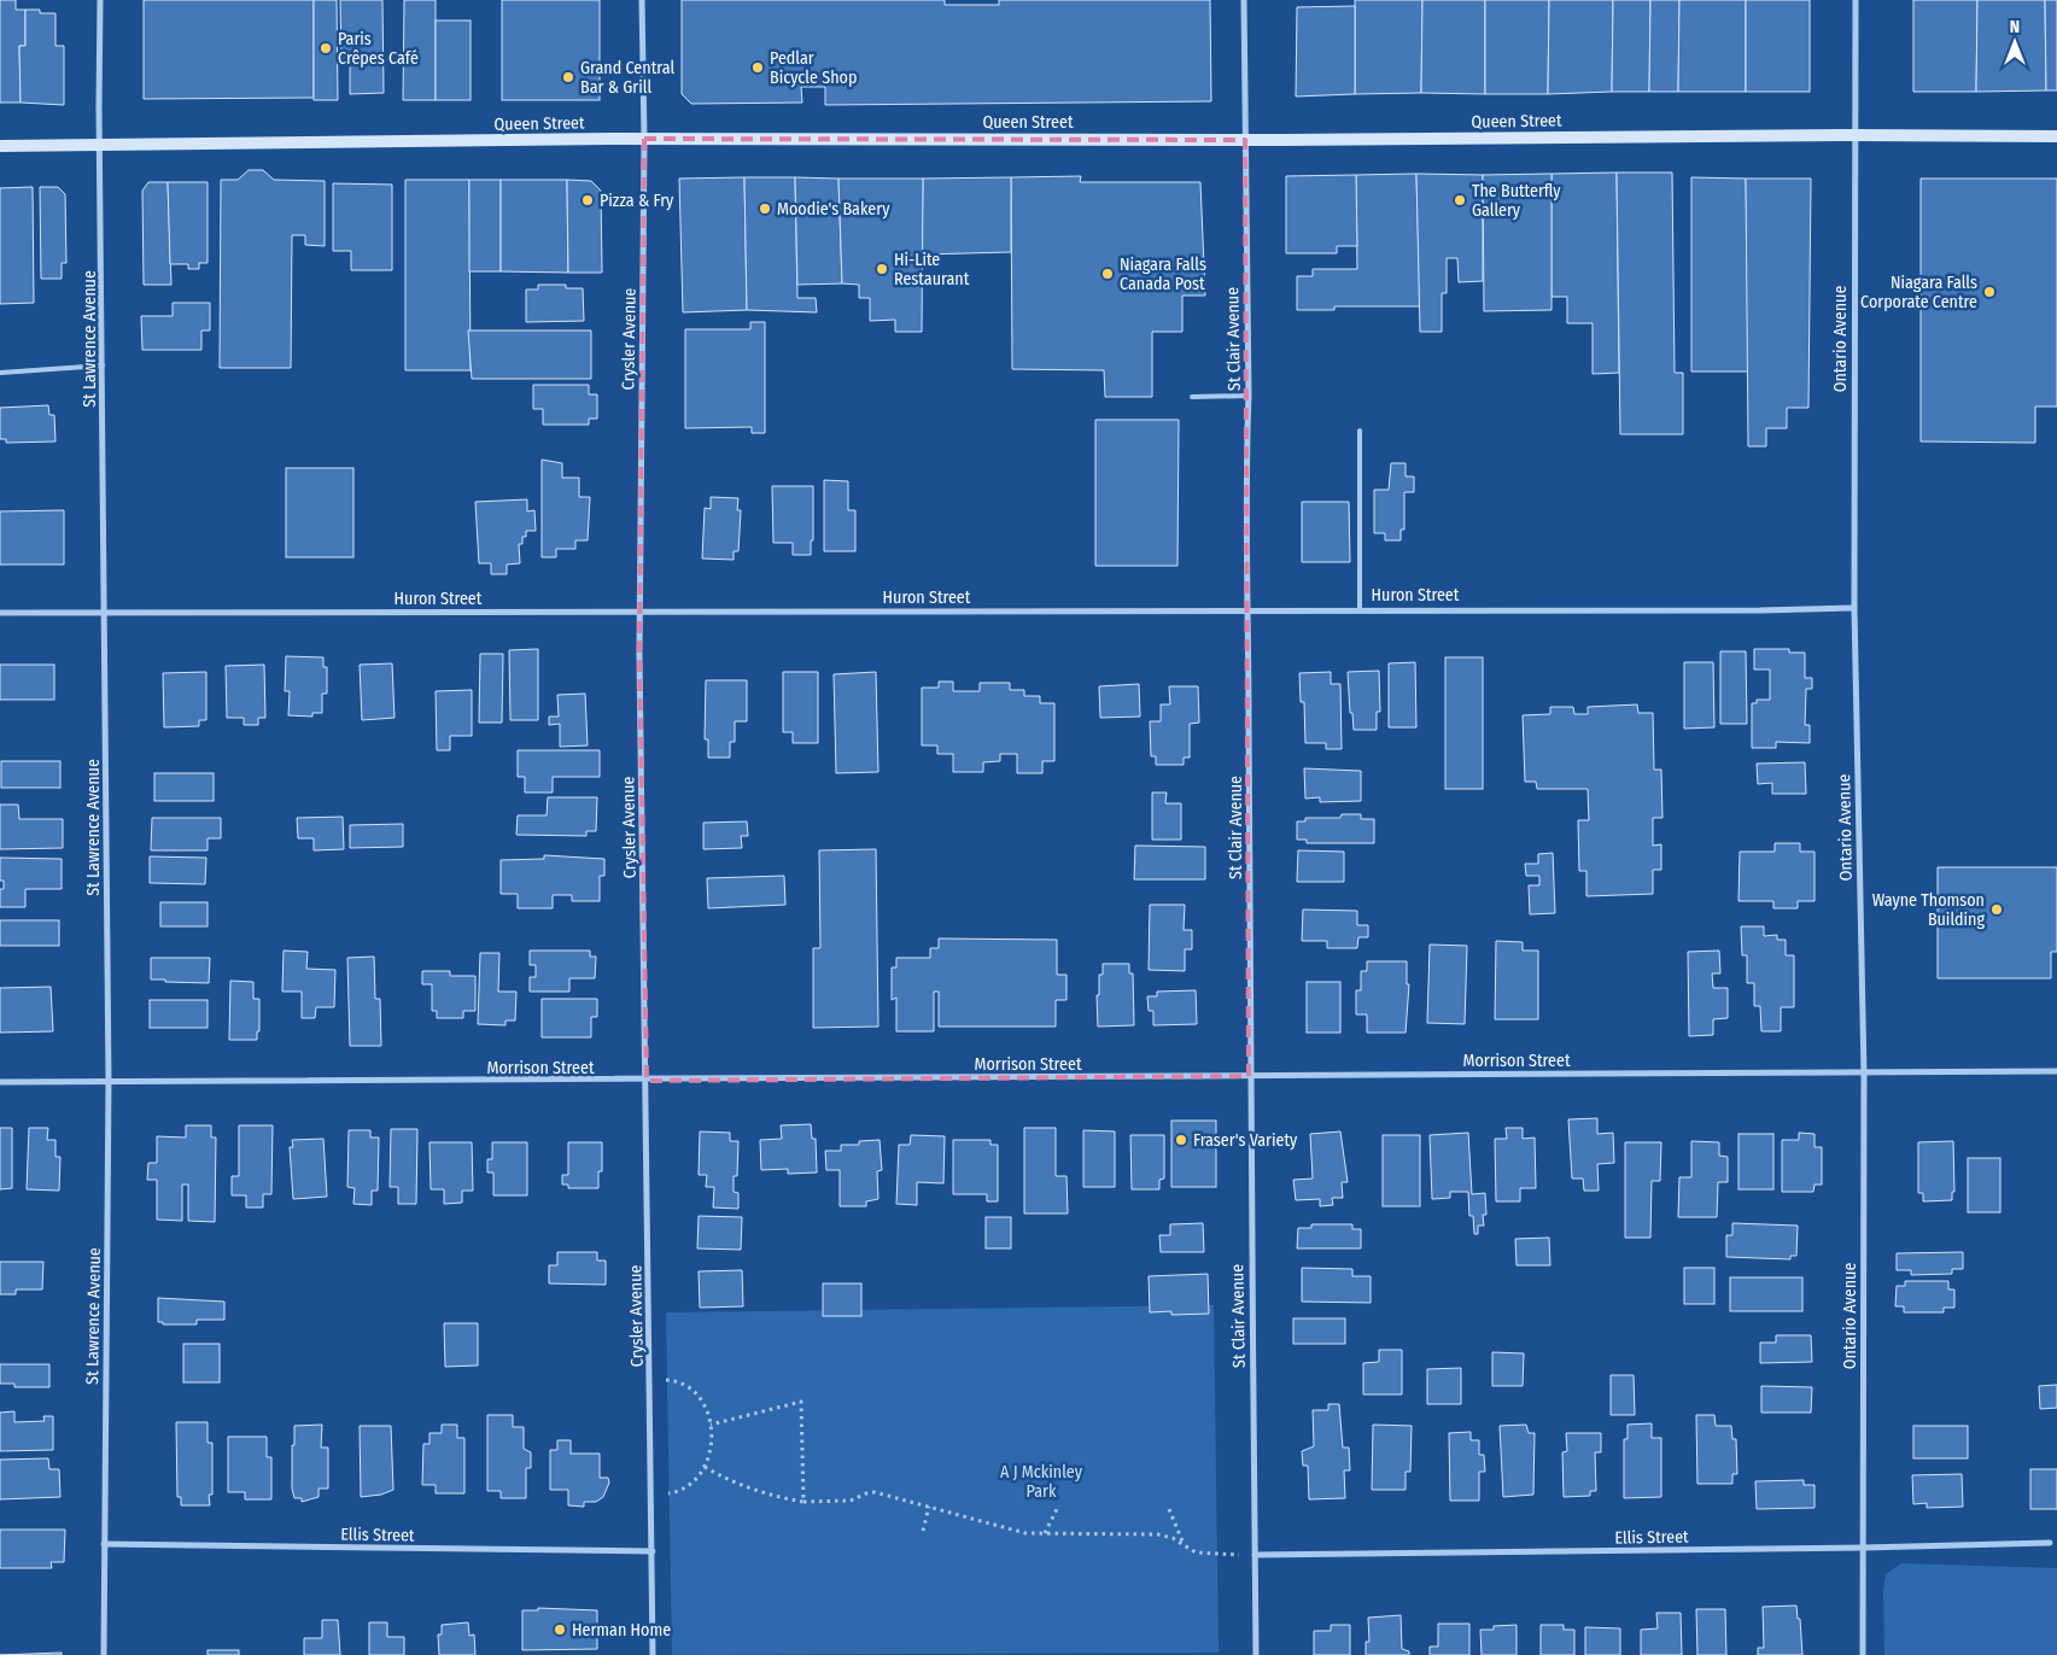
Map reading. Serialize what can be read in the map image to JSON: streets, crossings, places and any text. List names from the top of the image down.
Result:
{
  "streets": {
    "street": [
      "Queen Street",
      "St Lawrence Avenue",
      "Crysler Avenue",
      "St Clair Avenue",
      "Ontario Avenue",
      "Huron Street",
      "Morrison Street",
      "Ellis Street"
    ]
  },
  "crossings": [
    ["Queen Street", "St Lawrence Avenue"],
    ["Queen Street", "Crysler Avenue"],
    ["Queen Street", "St Clair Avenue"],
    ["Queen Street", "Ontario Avenue"],
    ["St Lawrence Avenue", "Huron Street"],
    ["St Lawrence Avenue", "Morrison Street"],
    ["St Lawrence Avenue", "Ellis Street"],
    ["Crysler Avenue", "Huron Street"],
    ["Crysler Avenue", "Morrison Street"],
    ["Crysler Avenue", "Ellis Street"],
    ["St Clair Avenue", "Huron Street"],
    ["St Clair Avenue", "Morrison Street"],
    ["St Clair Avenue", "Ellis Street"],
    ["Ontario Avenue", "Huron Street"],
    ["Ontario Avenue", "Morrison Street"],
    ["Ontario Avenue", "Ellis Street"]
  ],
  "parks": ["A J Mckinley Park"],
  "places": [
    "Paris Crêpes Café",
    "Pedlar Bicycle Shop",
    "Grand Central Bar & Grill",
    "Pizza & Fry",
    "The Butterfly Gallery",
    "Moodie's Bakery",
    "Hi-Lite Restaurant",
    "Niagara Falls Canada Post",
    "Niagara Falls Corporate Centre",
    "Wayne Thomson Building",
    "Fraser's Variety",
    "Herman Home"
  ],
  "north": "top"
}
